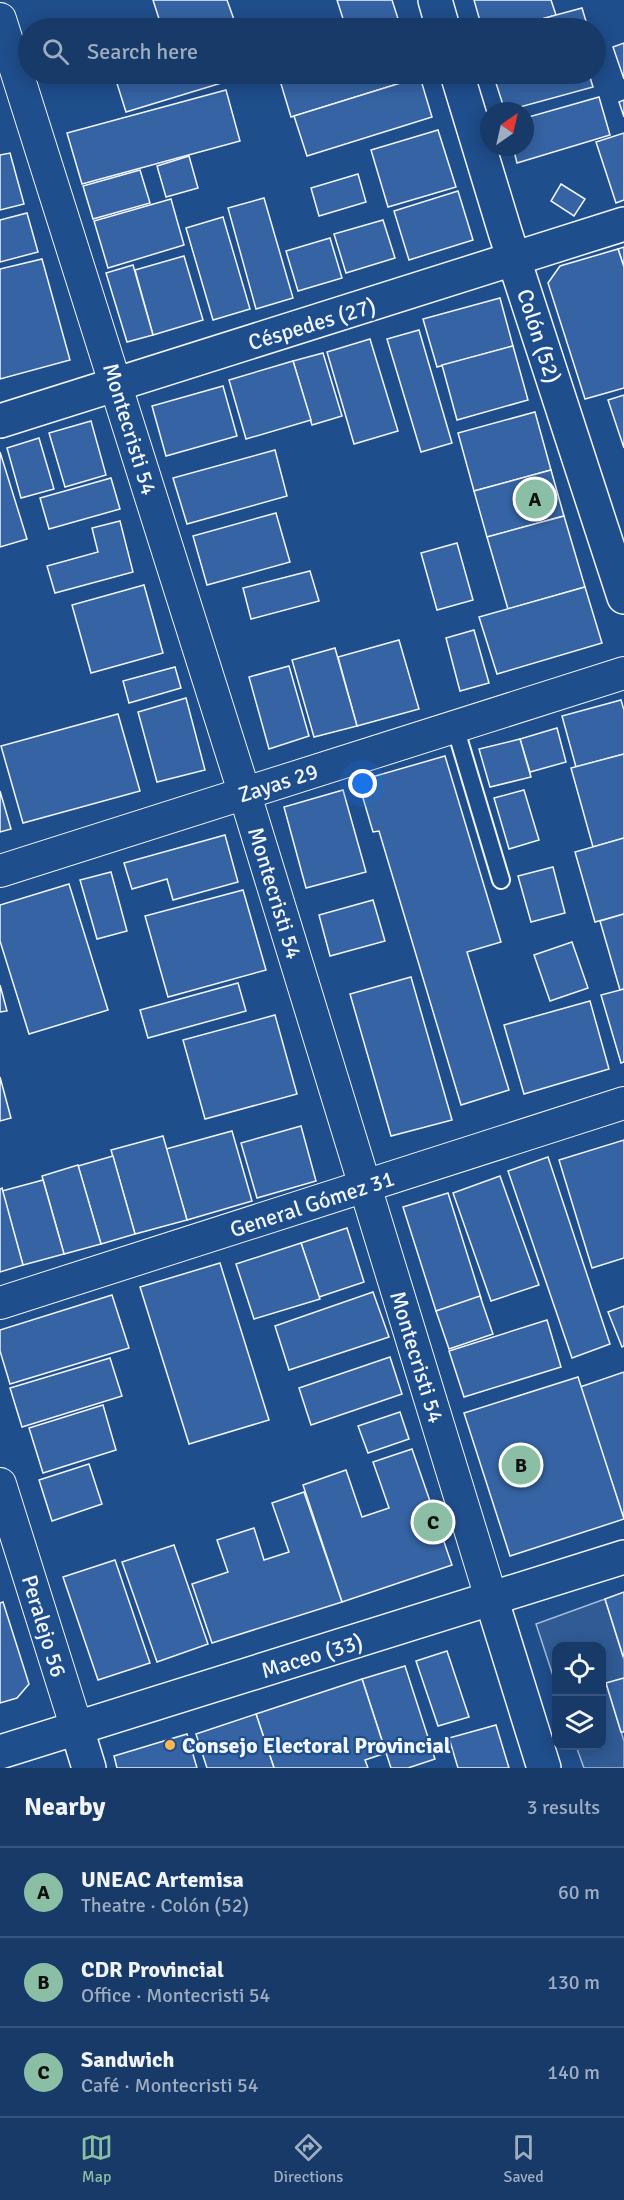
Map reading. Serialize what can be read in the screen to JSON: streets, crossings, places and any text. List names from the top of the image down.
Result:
{
  "streets": {
    "main road": [
      "Céspedes (27)",
      "Colón (52)",
      "Montecristi 54",
      "Peralejo 56",
      "Maceo (33)"
    ],
    "street": ["Zayas 29", "General Gómez 31"]
  },
  "crossings": [
    ["Céspedes (27)", "Colón (52)"],
    ["Céspedes (27)", "Montecristi 54"],
    ["Montecristi 54", "Zayas 29"],
    ["Montecristi 54", "General Gómez 31"],
    ["Montecristi 54", "Maceo (33)"],
    ["Peralejo 56", "Maceo (33)"]
  ],
  "places": ["Consejo Electoral Provincial"],
  "north": "top right",
  "page": {
    "search": "Search here",
    "pins": ["A", "B", "C"],
    "heading": ["Nearby", "3 results"],
    "list": [
      {
        "mark": "A",
        "name": "UNEAC Artemisa",
        "note": "Theatre · Colón (52)",
        "value": "60 m"
      },
      {
        "mark": "B",
        "name": "CDR Provincial",
        "note": "Office · Montecristi 54",
        "value": "130 m"
      },
      {
        "mark": "C",
        "name": "Sandwich",
        "note": "Café · Montecristi 54",
        "value": "140 m"
      }
    ],
    "nav": ["Map", "Directions", "Saved"]
  }
}
